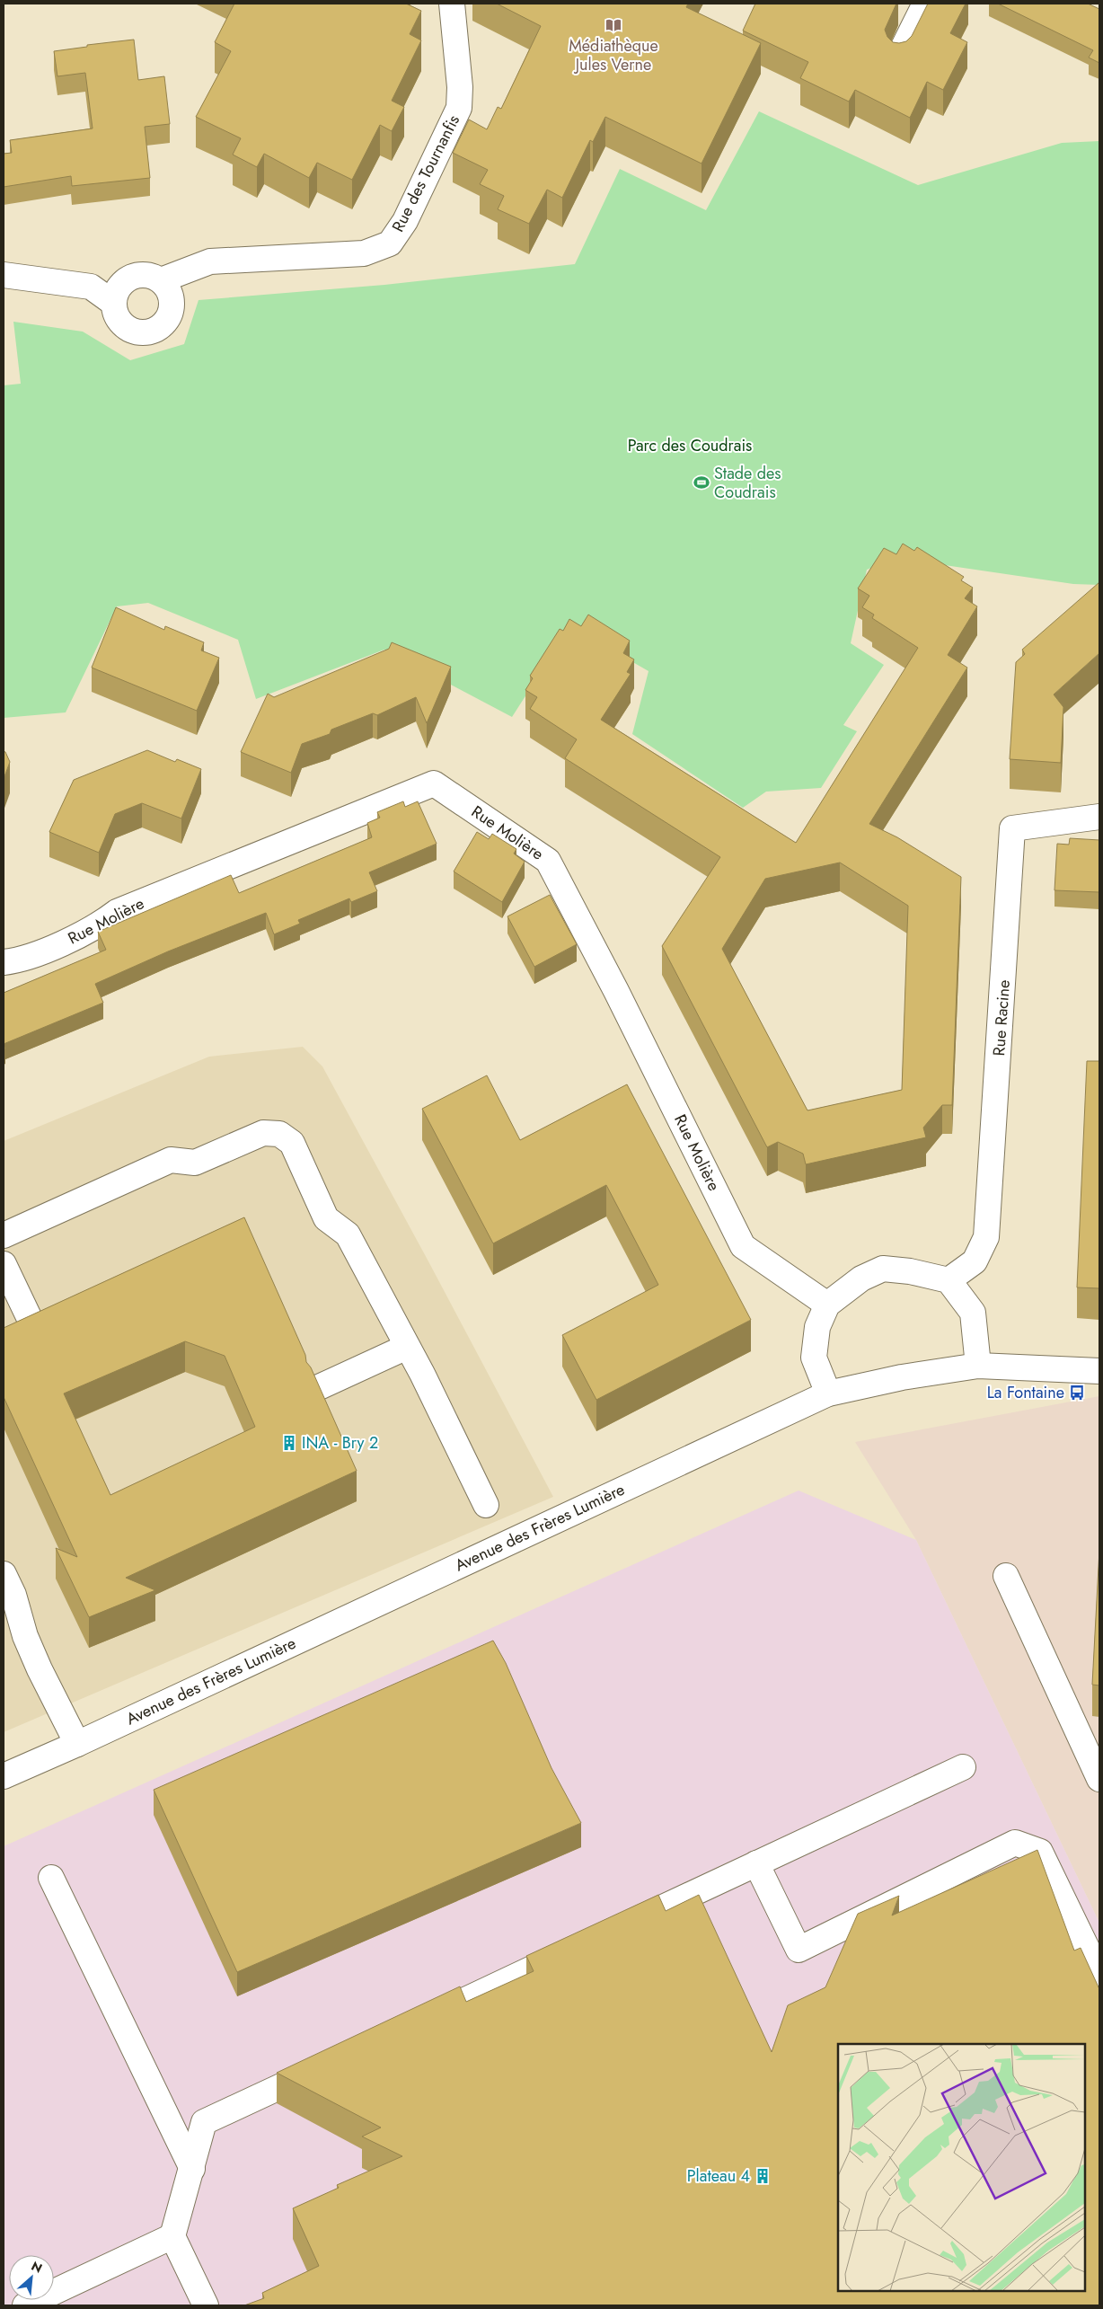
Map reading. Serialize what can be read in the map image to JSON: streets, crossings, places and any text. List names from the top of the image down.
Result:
{
  "streets": {
    "street": [
      "Rue des Tournanfis",
      "Rue Molière",
      "Rue Racine",
      "Avenue des Frères Lumière"
    ]
  },
  "parks": ["Parc des Coudrais"],
  "places": {
    "library": ["Médiathèque Jules Verne"],
    "sports": ["Stade des Coudrais"],
    "bus stop": ["La Fontaine"],
    "building": ["INA - Bry 2", "Plateau 4"]
  },
  "north": "top right"
}
